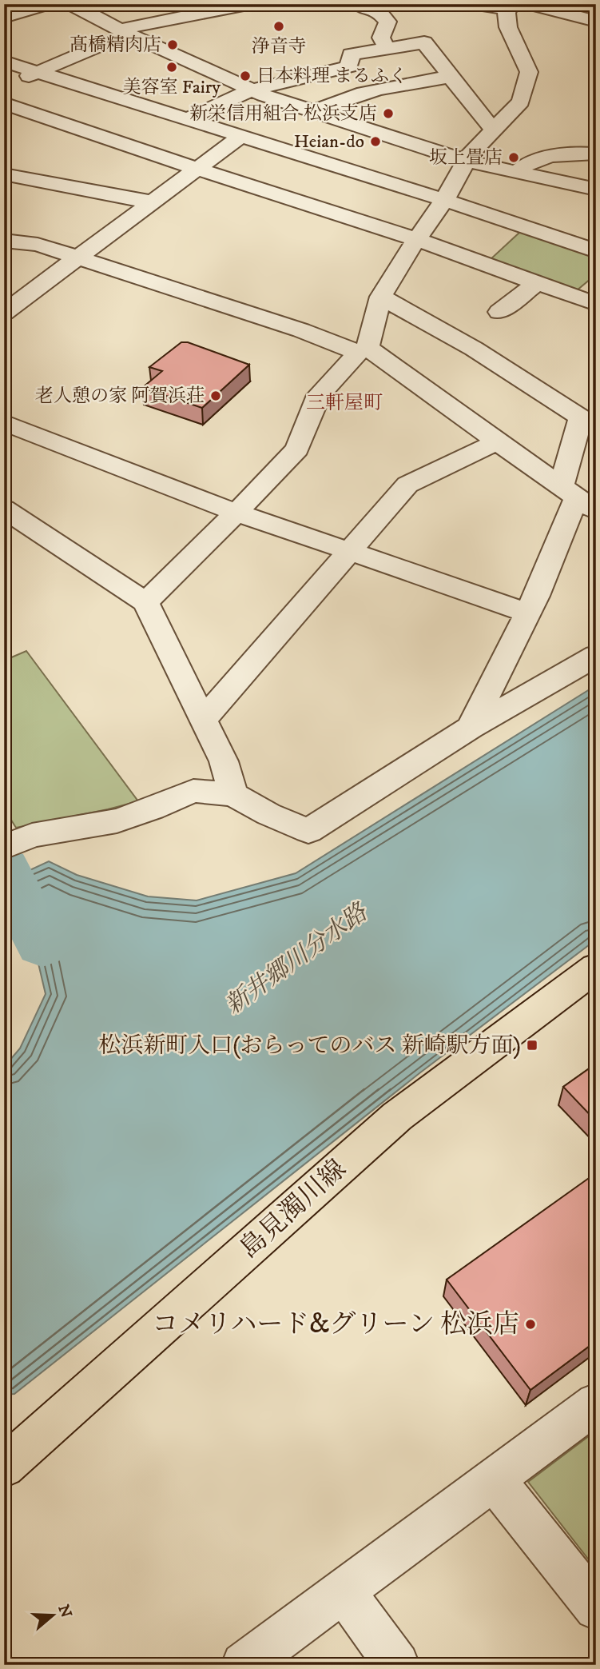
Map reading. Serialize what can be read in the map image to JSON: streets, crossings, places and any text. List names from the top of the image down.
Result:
{
  "streets": {
    "main road": ["島見濁川線"]
  },
  "districts": ["三軒屋町"],
  "water": ["新井郷川分水路"],
  "places": {
    "other": [
      "浄音寺",
      "髙橋精肉店",
      "美容室 Fairy",
      "日本料理 まるふく",
      "新栄信用組合 松浜支店",
      "Heian-do",
      "坂上畳店",
      "老人憩の家 阿賀浜荘",
      "コメリハード&グリーン 松浜店"
    ],
    "transit": ["松浜新町入口(おらってのバス 新崎駅方面)"]
  },
  "north": "right"
}
